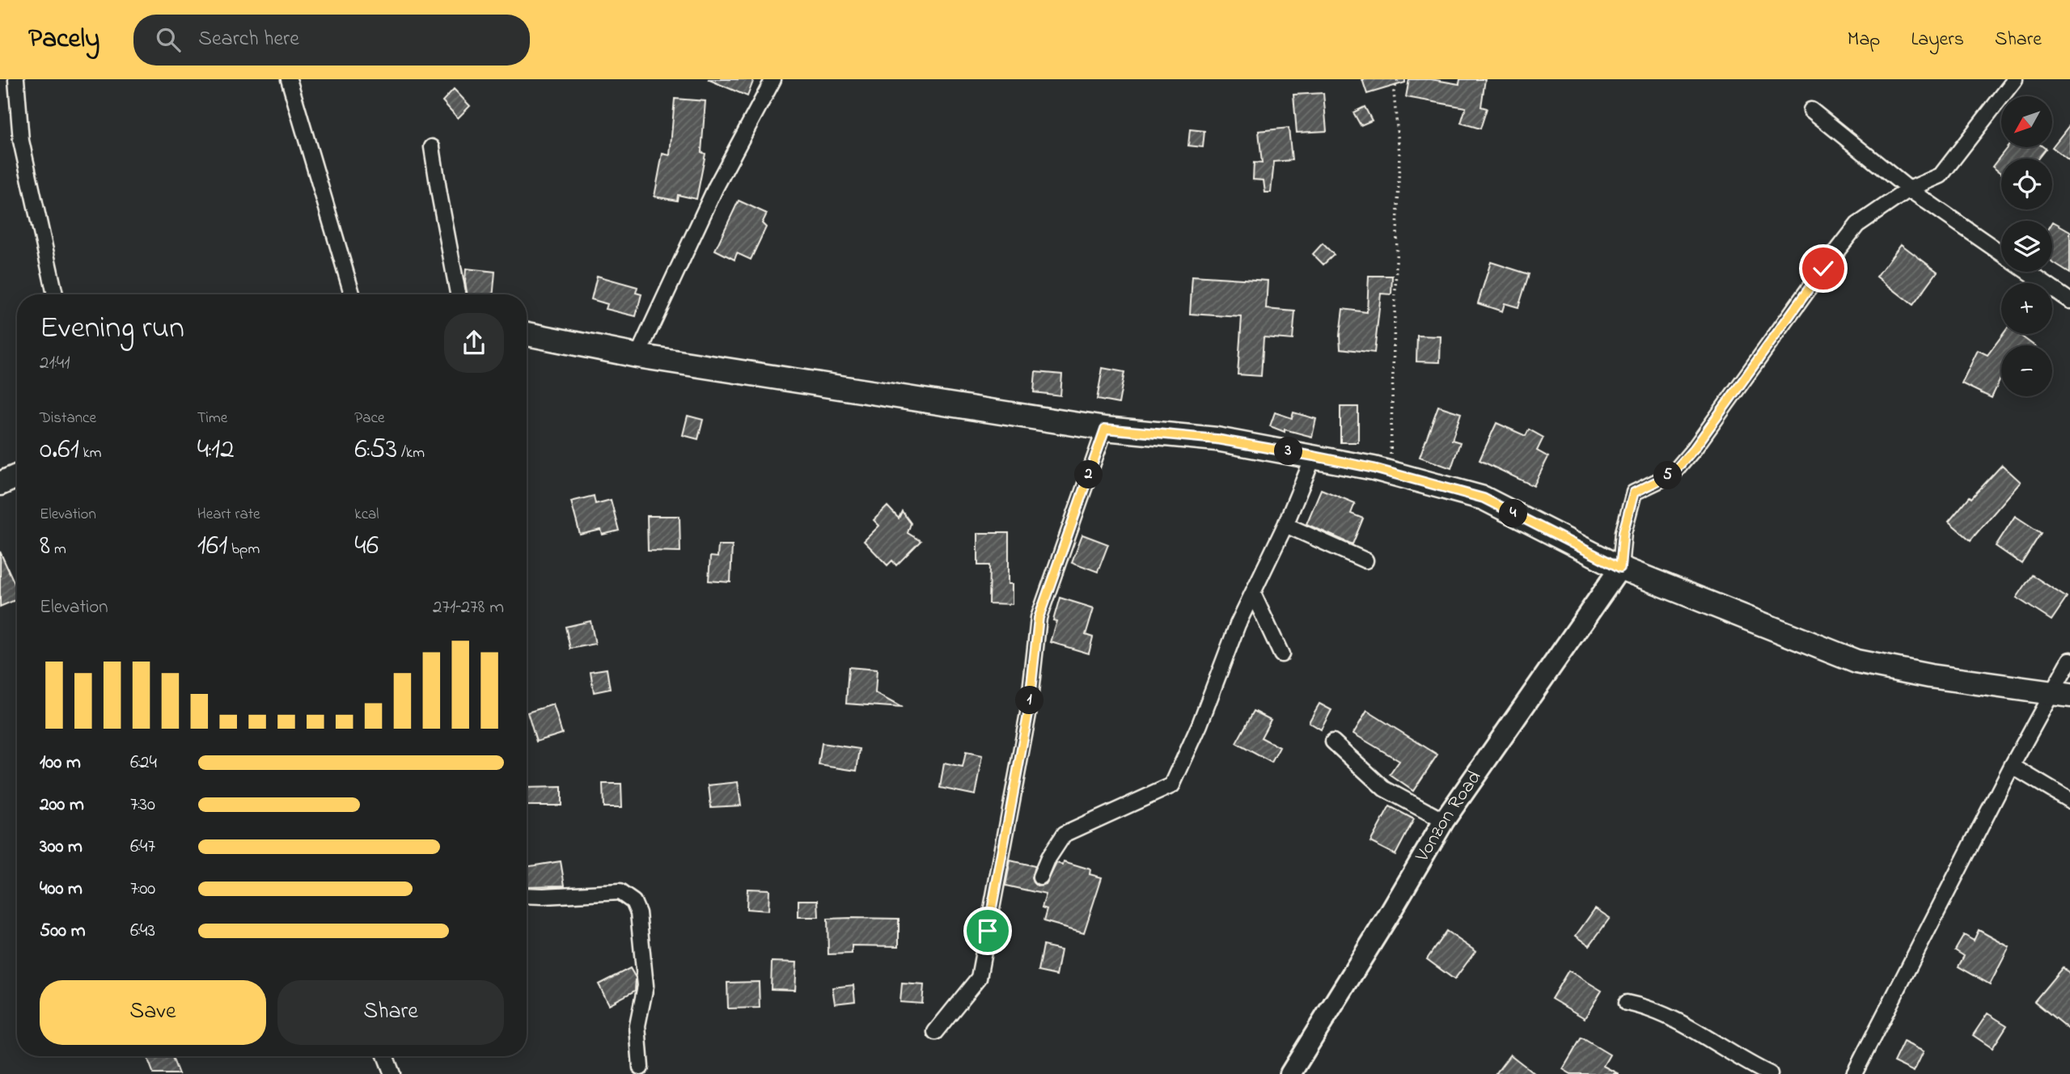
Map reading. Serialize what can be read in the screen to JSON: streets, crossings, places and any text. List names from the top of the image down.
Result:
{
  "streets": {
    "street": ["Vonzon Road"]
  },
  "north": "bottom left",
  "page": {
    "header": "Pacely",
    "search": "Search here",
    "nav": ["Map", "Layers", "Share"],
    "map_buttons": ["+", "−"],
    "heading": ["Evening run", "21:41"],
    "stats": [
      ["Distance", "0.61 km"],
      ["Time", "4:12"],
      ["Pace", "6:53 /km"],
      ["Elevation", "8 m"],
      ["Heart rate", "161 bpm"],
      ["kcal", "46"]
    ],
    "pins": [
      "3",
      "2",
      "5",
      "4",
      "1"
    ],
    "chart": ["Elevation", "271–278 m"],
    "list": [
      {
        "name": "100 m",
        "note": "6:24"
      },
      {
        "name": "200 m",
        "note": "7:30"
      },
      {
        "name": "300 m",
        "note": "6:47"
      },
      {
        "name": "400 m",
        "note": "7:00"
      },
      {
        "name": "500 m",
        "note": "6:43"
      }
    ],
    "buttons": ["Save", "Share"]
  }
}
